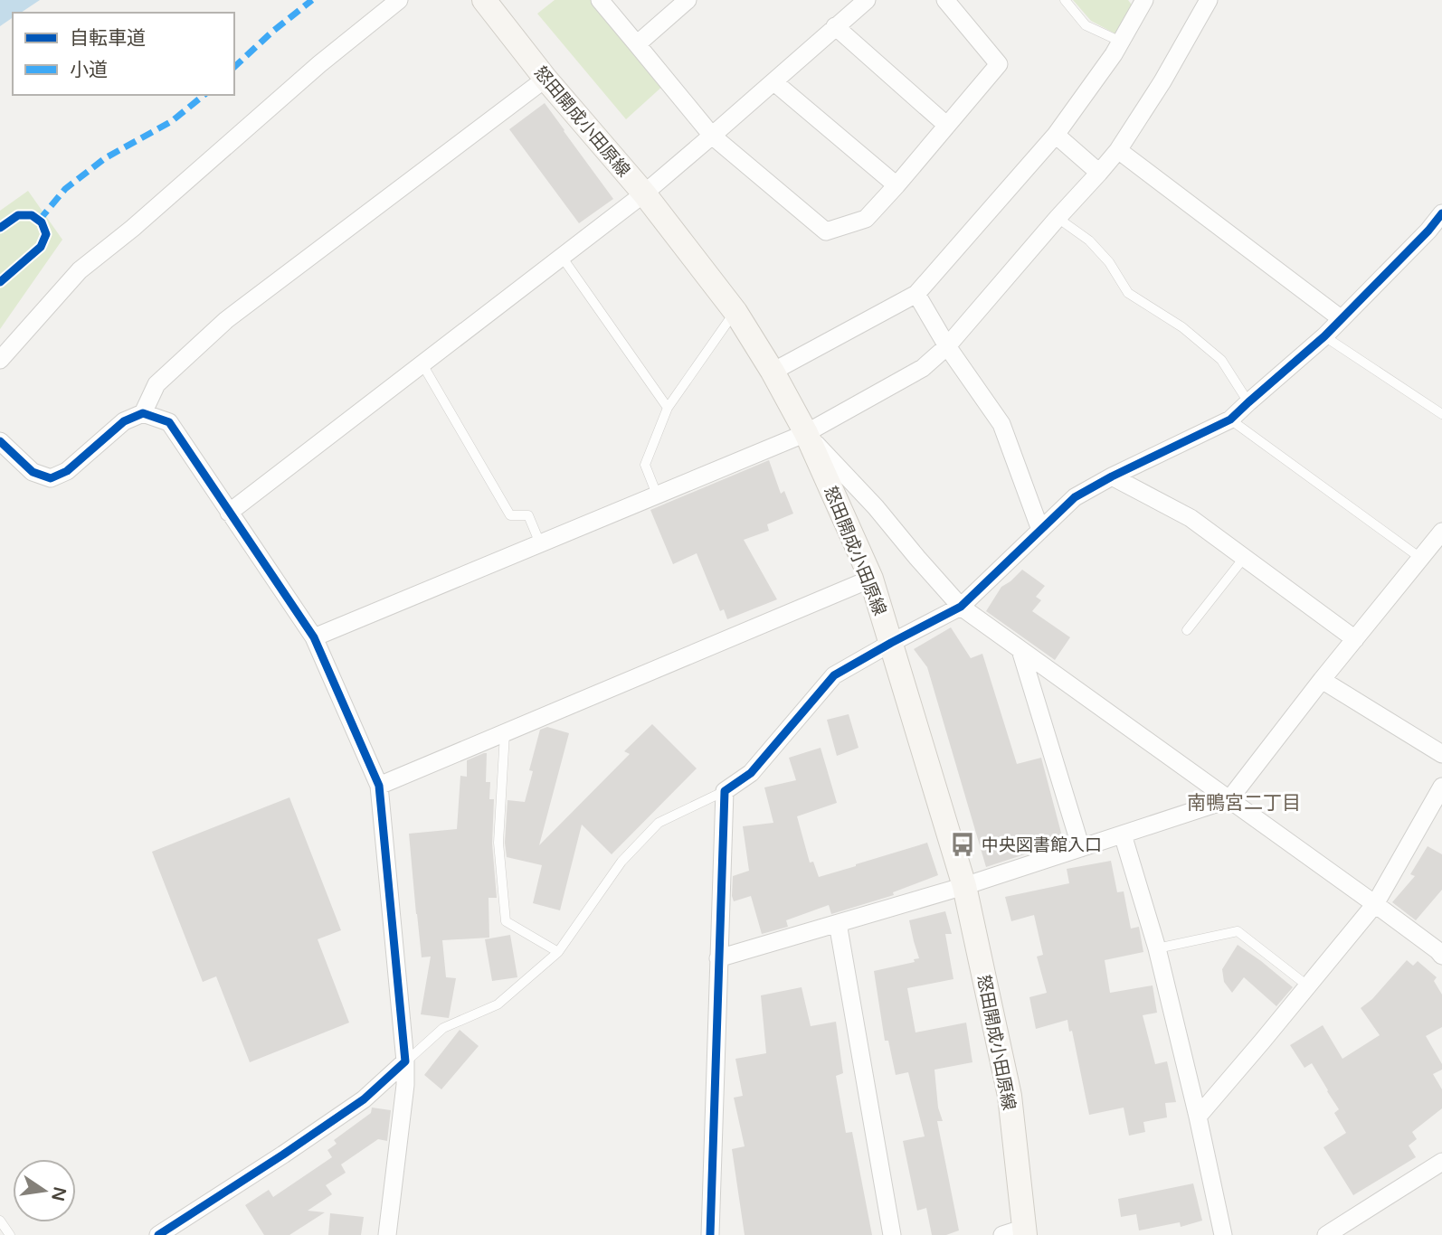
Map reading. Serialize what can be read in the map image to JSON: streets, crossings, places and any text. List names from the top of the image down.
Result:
{
  "streets": {
    "main road": ["怒田開成小田原線"]
  },
  "districts": ["南鴨宮二丁目"],
  "places": {
    "bus stop": ["中央図書館入口"]
  },
  "legend": ["自転車道", "小道"],
  "north": "right"
}
